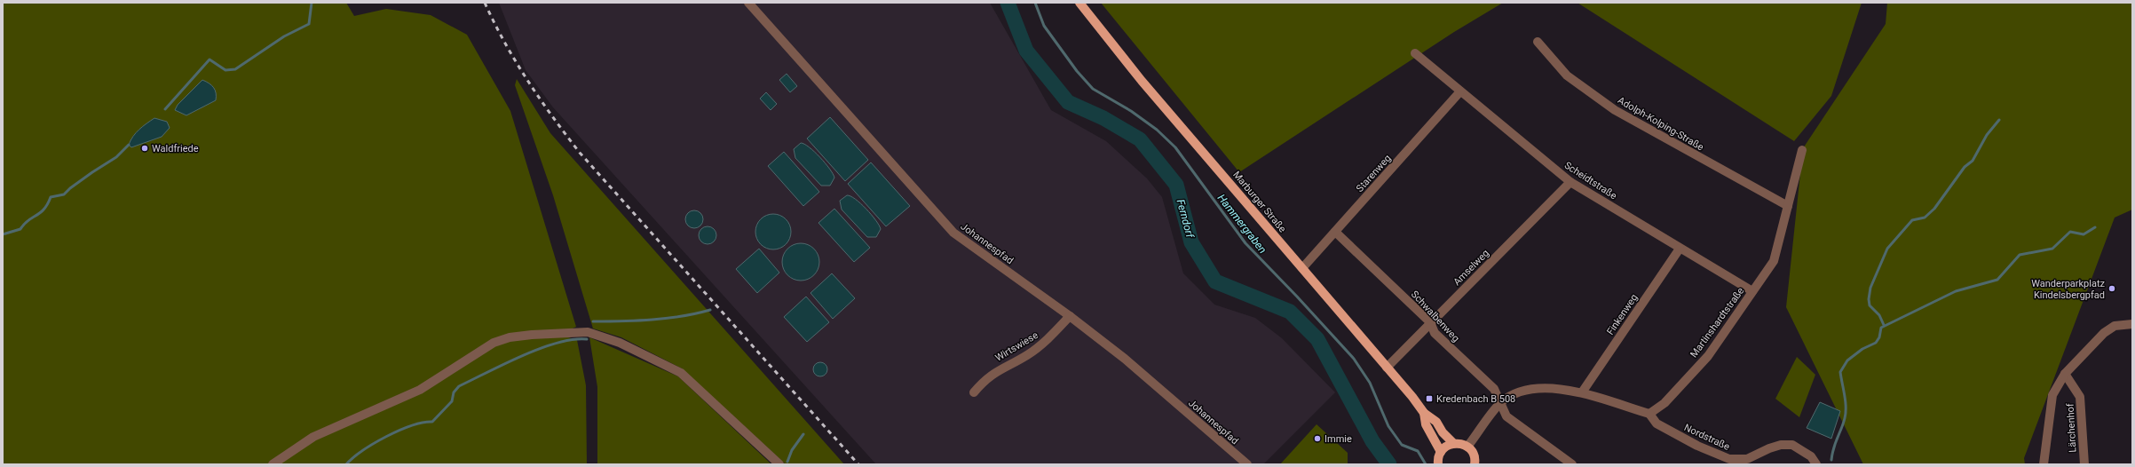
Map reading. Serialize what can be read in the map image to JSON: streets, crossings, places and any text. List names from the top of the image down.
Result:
{
  "streets": {
    "main road": ["Marburger Straße"],
    "street": [
      "Adolph-Kolping-Straße",
      "Starenweg",
      "Scheidtstraße",
      "Johannespfad",
      "Amselweg",
      "Finkenweg",
      "Schwalbenweg",
      "Martinshardtstraße",
      "Wirtswiese",
      "Lärchenhof",
      "Nordstraße"
    ]
  },
  "crossings": [
    ["Adolph-Kolping-Straße", "Martinshardtstraße"],
    ["Starenweg", "Scheidtstraße"],
    ["Starenweg", "Marburger Straße"],
    ["Starenweg", "Schwalbenweg"],
    ["Scheidtstraße", "Amselweg"],
    ["Scheidtstraße", "Finkenweg"],
    ["Scheidtstraße", "Martinshardtstraße"],
    ["Marburger Straße", "Amselweg"],
    ["Johannespfad", "Wirtswiese"],
    ["Amselweg", "Schwalbenweg"],
    ["Martinshardtstraße", "Nordstraße"]
  ],
  "water": ["Ferndorf", "Hammergraben"],
  "places": {
    "other": ["Waldfriede", "Wanderparkplatz Kindelsbergpfad", "Immie"],
    "transit": ["Kredenbach B 508"]
  }
}
